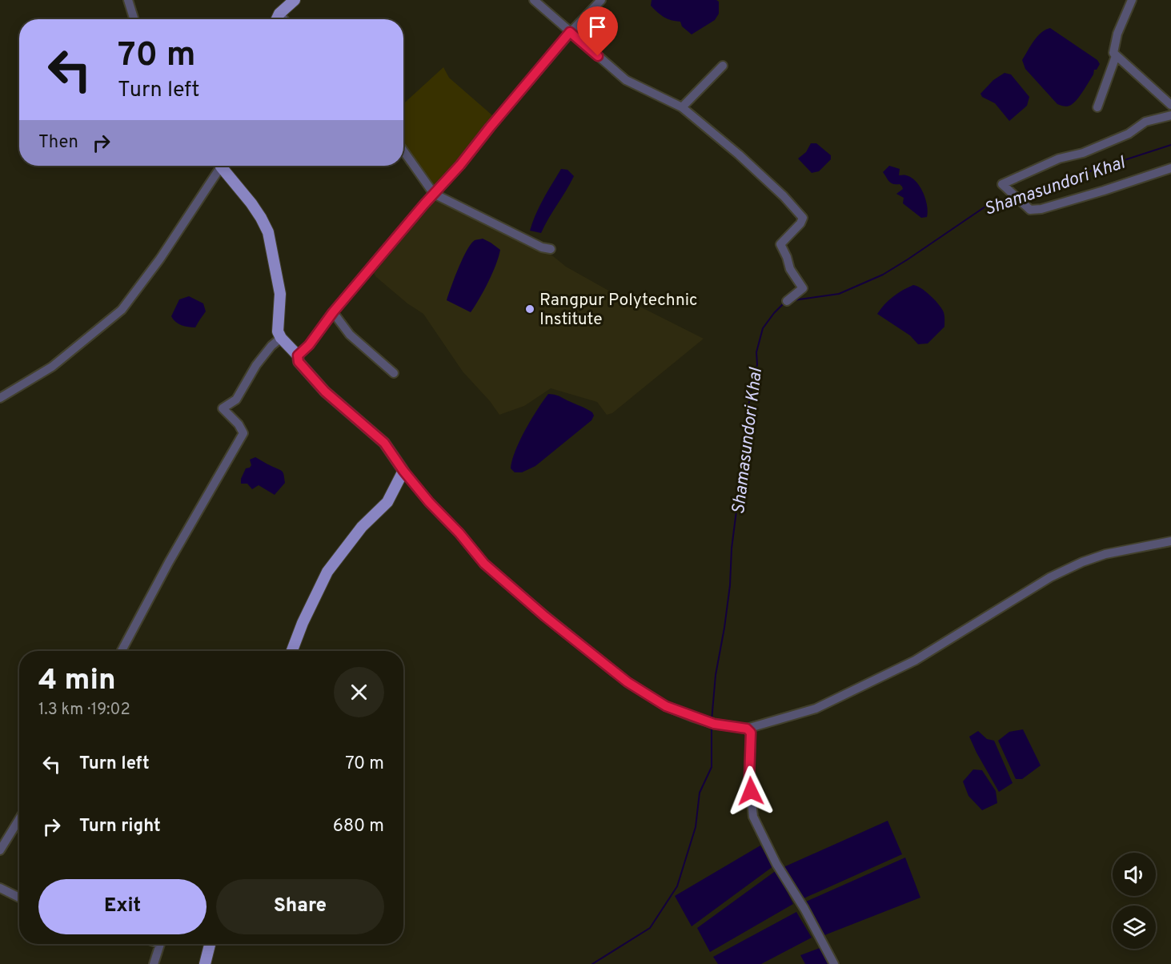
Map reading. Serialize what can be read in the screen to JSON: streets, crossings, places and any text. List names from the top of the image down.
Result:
{
  "water": ["Shamasundori Khal"],
  "places": ["Rangpur Polytechnic Institute"],
  "page": {
    "turn": ["70 m", "Turn left"],
    "then": "Then",
    "heading": ["4 min", "1.3 km · 19:02"],
    "list": [
      {
        "name": "Turn left",
        "value": "70 m"
      },
      {
        "name": "Turn right",
        "value": "680 m"
      }
    ],
    "buttons": ["Exit", "Share"]
  }
}
